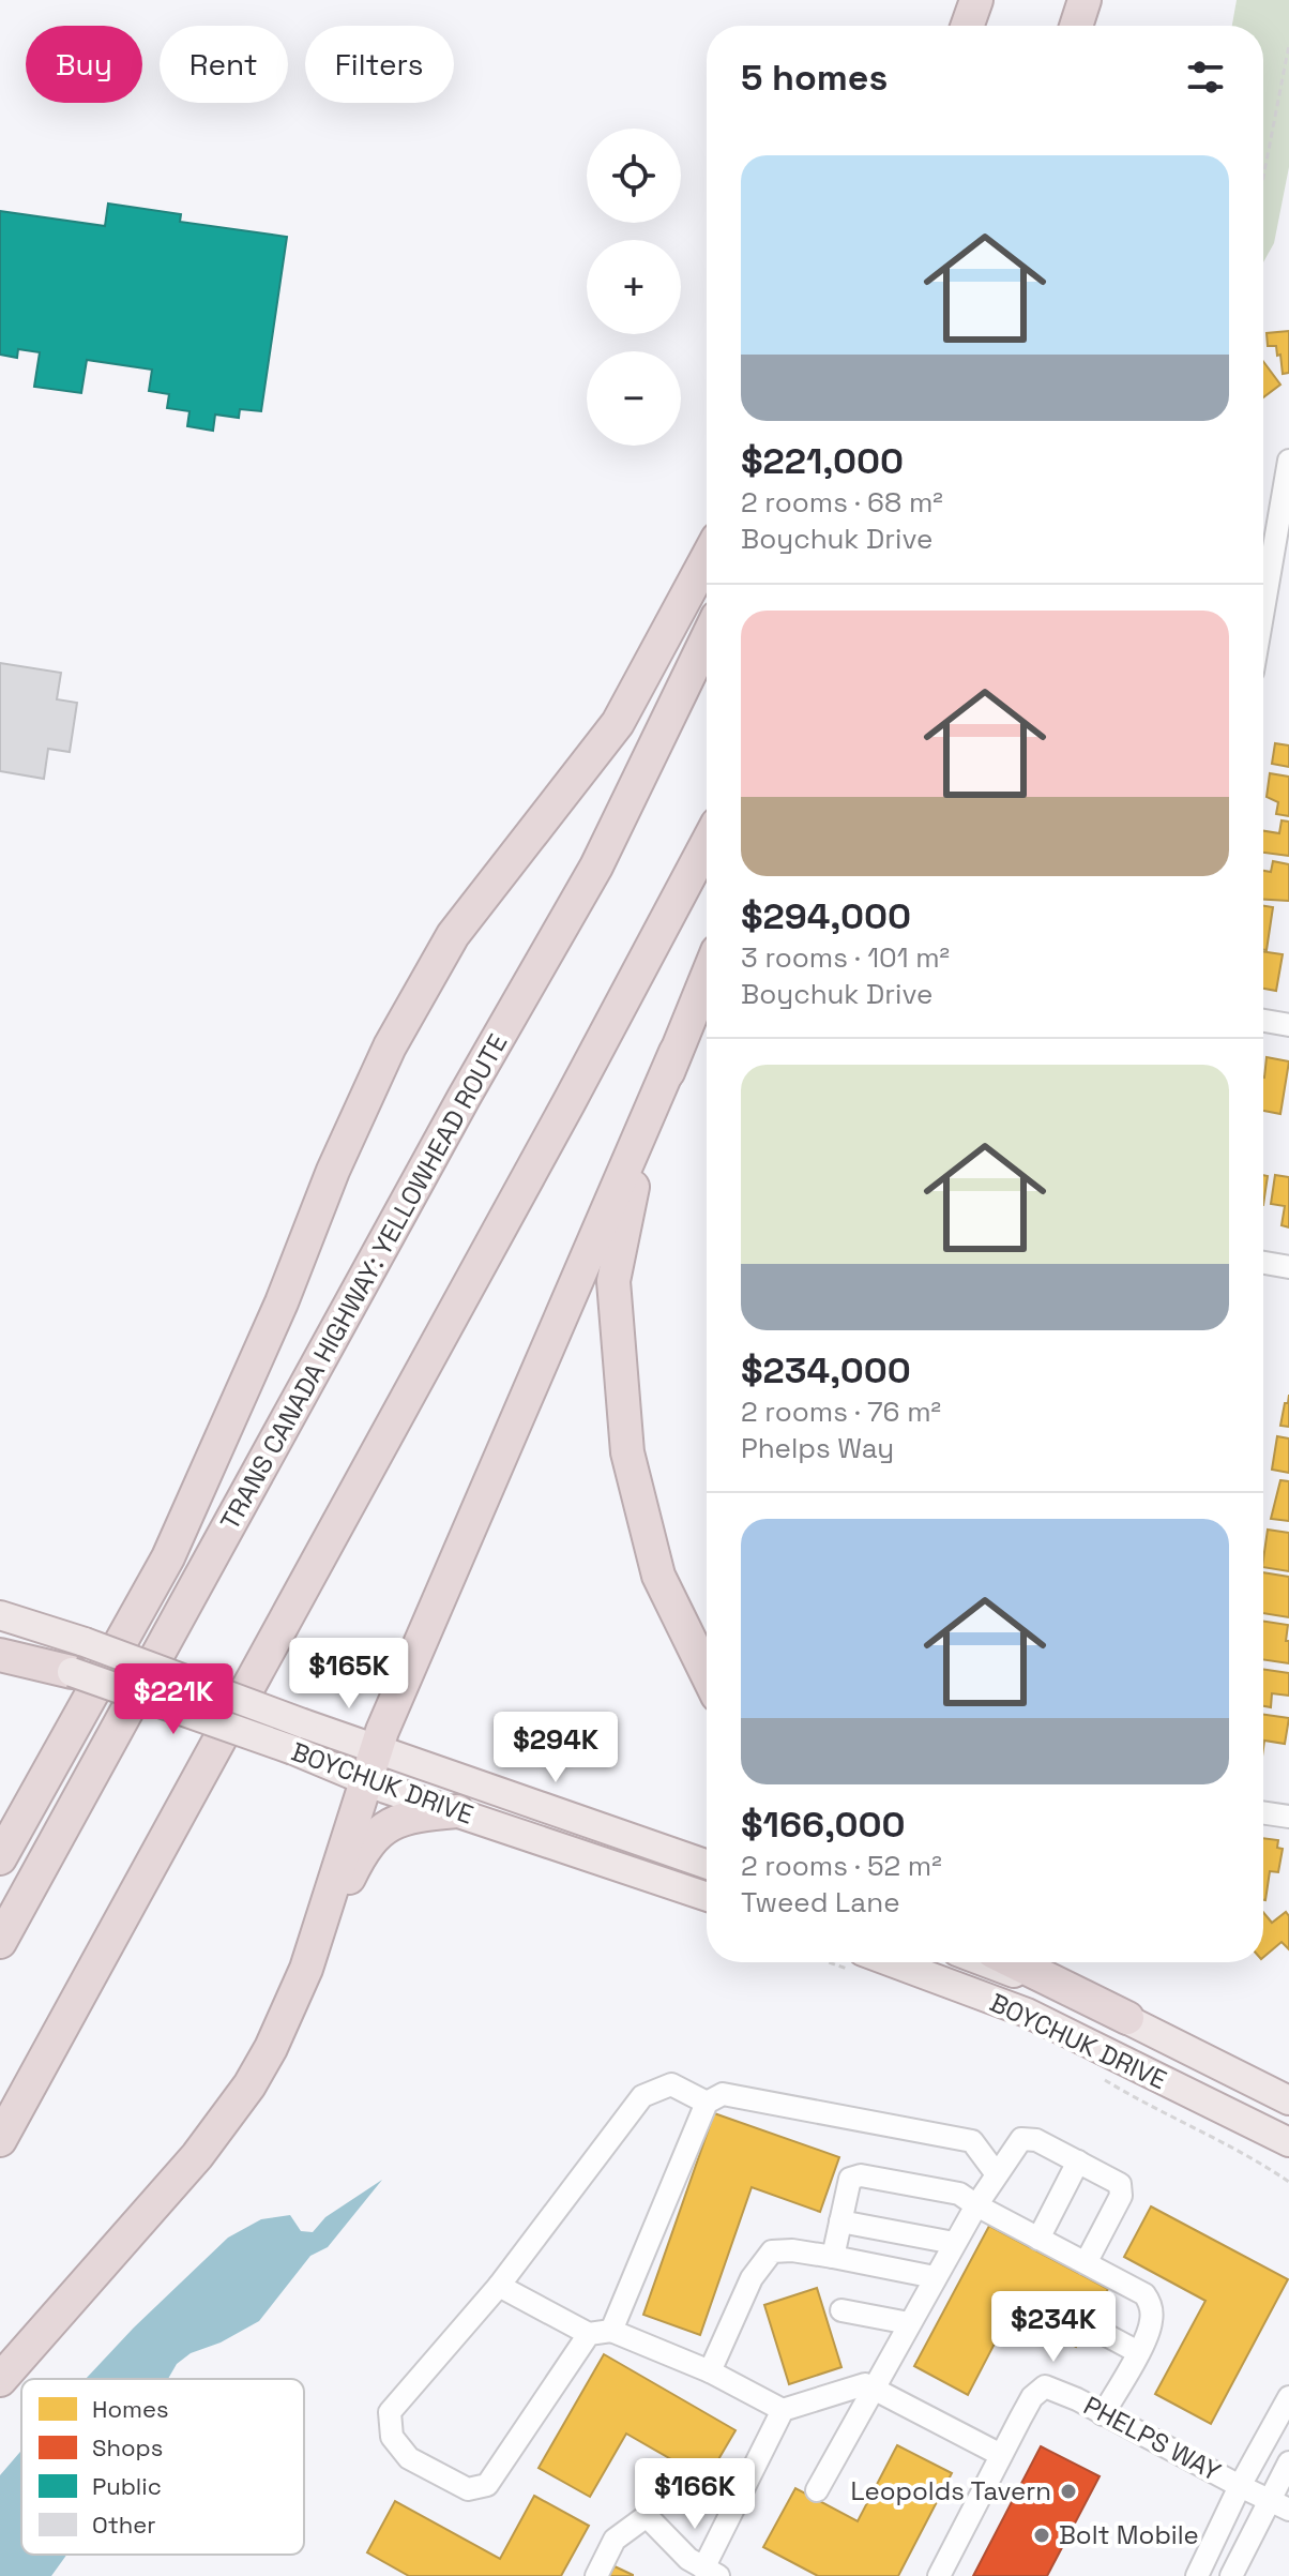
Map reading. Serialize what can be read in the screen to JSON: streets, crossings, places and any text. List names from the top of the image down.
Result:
{
  "streets": {
    "highway": ["TRANS CANADA HIGHWAY: YELLOWHEAD ROUTE"],
    "main road": ["BOYCHUK DRIVE"],
    "street": ["PHELPS WAY"]
  },
  "places": ["Leopolds Tavern", "Bolt Mobile"],
  "legend": [
    "Homes",
    "Shops",
    "Public",
    "Other"
  ],
  "page": {
    "chip": ["Buy", "Rent", "Filters"],
    "heading": "5 homes",
    "map_buttons": ["+", "−"],
    "list": [
      {
        "name": "$221,000",
        "note": "2 rooms · 68 m² · Boychuk Drive"
      },
      {
        "name": "$294,000",
        "note": "3 rooms · 101 m² · Boychuk Drive"
      },
      {
        "name": "$234,000",
        "note": "2 rooms · 76 m² · Phelps Way"
      },
      {
        "name": "$166,000",
        "note": "2 rooms · 52 m² · Tweed Lane"
      }
    ],
    "price": [
      "$165K",
      "$221K",
      "$294K",
      "$234K",
      "$166K"
    ]
  }
}
